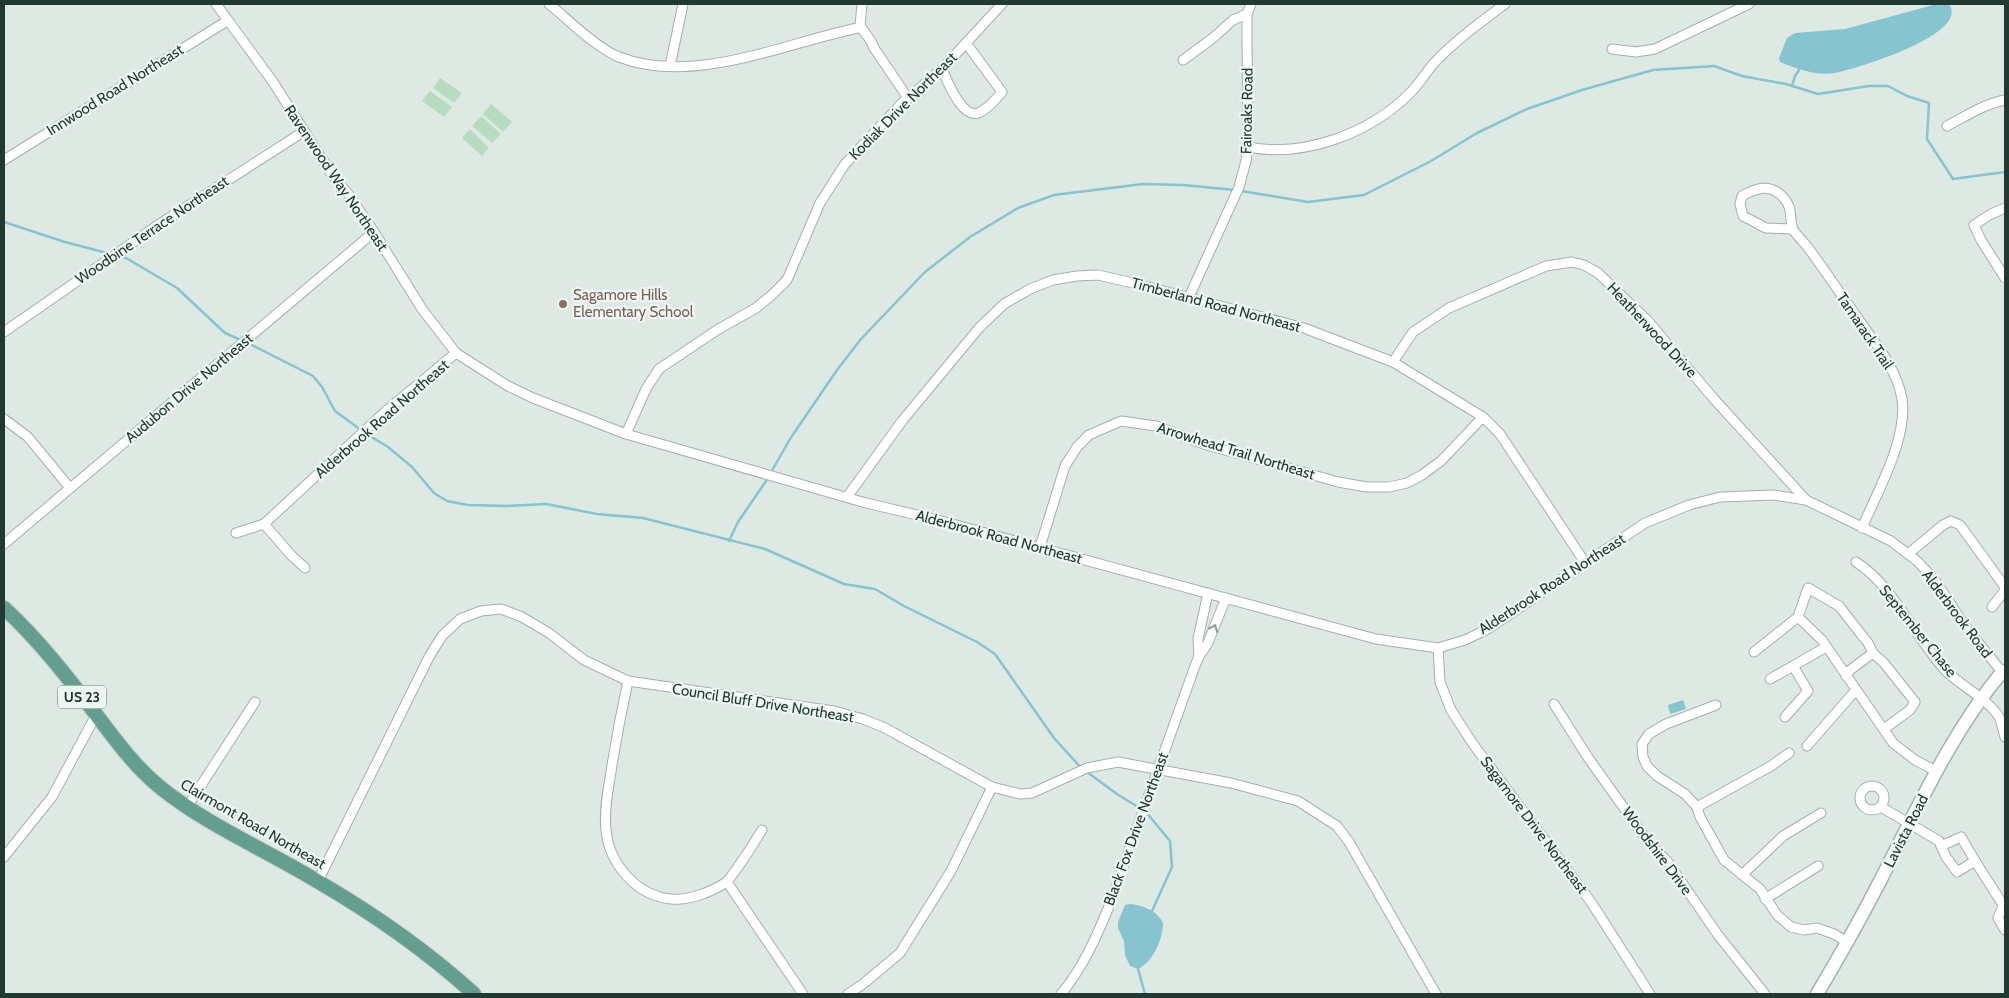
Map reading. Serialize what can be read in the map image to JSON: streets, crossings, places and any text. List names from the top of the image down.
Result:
{
  "streets": {
    "main road": ["US 23", "Clairmont Road Northeast", "Lavista Road"],
    "street": [
      "Innwood Road Northeast",
      "Kodiak Drive Northeast",
      "Fairoaks Road",
      "Ravenwood Way Northeast",
      "Woodbine Terrace Northeast",
      "Timberland Road Northeast",
      "Heatherwood Drive",
      "Tamarack Trail",
      "Audubon Drive Northeast",
      "Alderbrook Road Northeast",
      "Arrowhead Trail Northeast",
      "Alderbrook Road",
      "September Chase",
      "Council Bluff Drive Northeast",
      "Sagamore Drive Northeast",
      "Black Fox Drive Northeast",
      "Woodshire Drive"
    ]
  },
  "crossings": [
    ["Innwood Road Northeast", "Ravenwood Way Northeast"],
    ["Kodiak Drive Northeast", "Alderbrook Road Northeast"],
    ["Fairoaks Road", "Timberland Road Northeast"],
    ["Ravenwood Way Northeast", "Woodbine Terrace Northeast"],
    ["Ravenwood Way Northeast", "Audubon Drive Northeast"],
    ["Ravenwood Way Northeast", "Alderbrook Road Northeast"],
    ["Timberland Road Northeast", "Heatherwood Drive"],
    ["Timberland Road Northeast", "Alderbrook Road Northeast"],
    ["Timberland Road Northeast", "Arrowhead Trail Northeast"],
    ["Heatherwood Drive", "Alderbrook Road Northeast"],
    ["Heatherwood Drive", "Alderbrook Road"],
    ["Tamarack Trail", "Alderbrook Road"],
    ["Alderbrook Road Northeast", "Arrowhead Trail Northeast"],
    ["Alderbrook Road Northeast", "Alderbrook Road"],
    ["Alderbrook Road Northeast", "Sagamore Drive Northeast"],
    ["Alderbrook Road Northeast", "Black Fox Drive Northeast"],
    ["Alderbrook Road", "Lavista Road"],
    ["September Chase", "Lavista Road"],
    ["Council Bluff Drive Northeast", "Clairmont Road Northeast"],
    ["Council Bluff Drive Northeast", "Black Fox Drive Northeast"]
  ],
  "places": ["Sagamore Hills Elementary School"]
}
